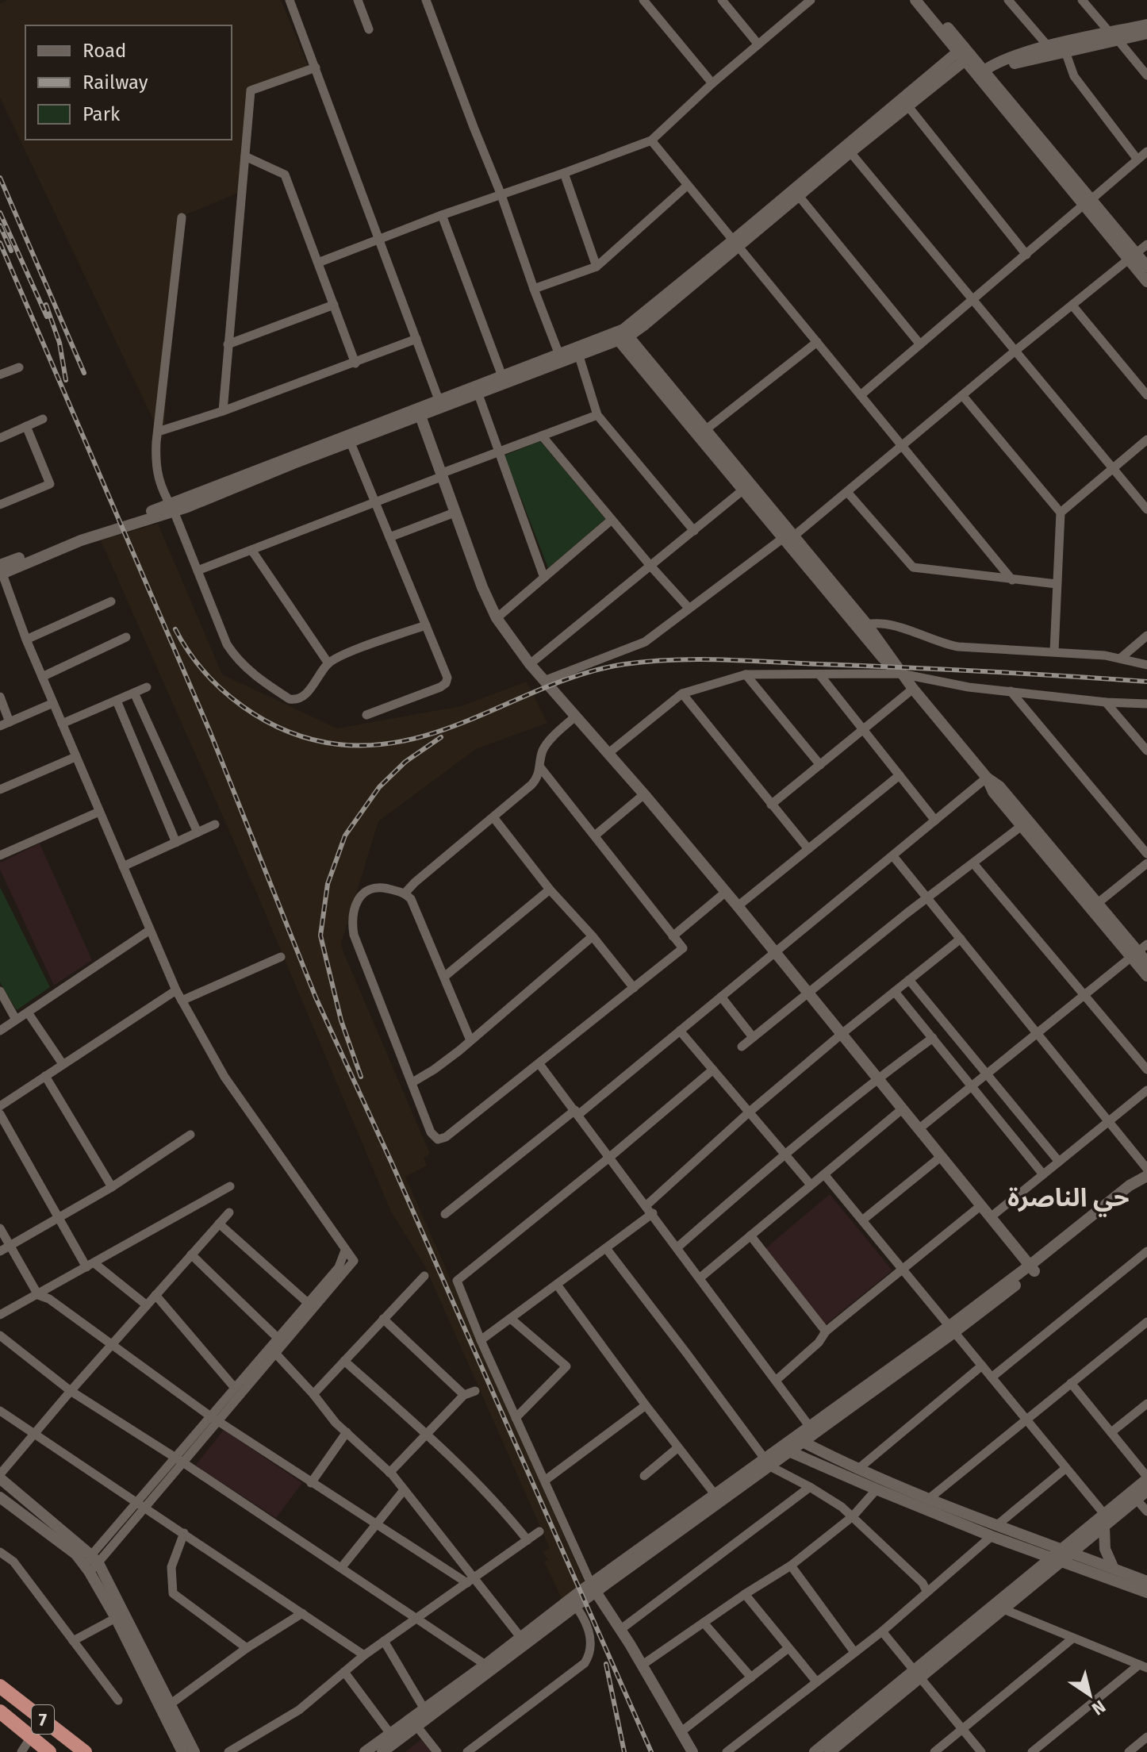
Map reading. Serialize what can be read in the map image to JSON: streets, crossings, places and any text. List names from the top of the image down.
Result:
{
  "streets": {
    "highway": ["7"]
  },
  "districts": ["حي الناصرة"],
  "legend": ["Road", "Railway", "Park"],
  "north": "bottom right"
}
